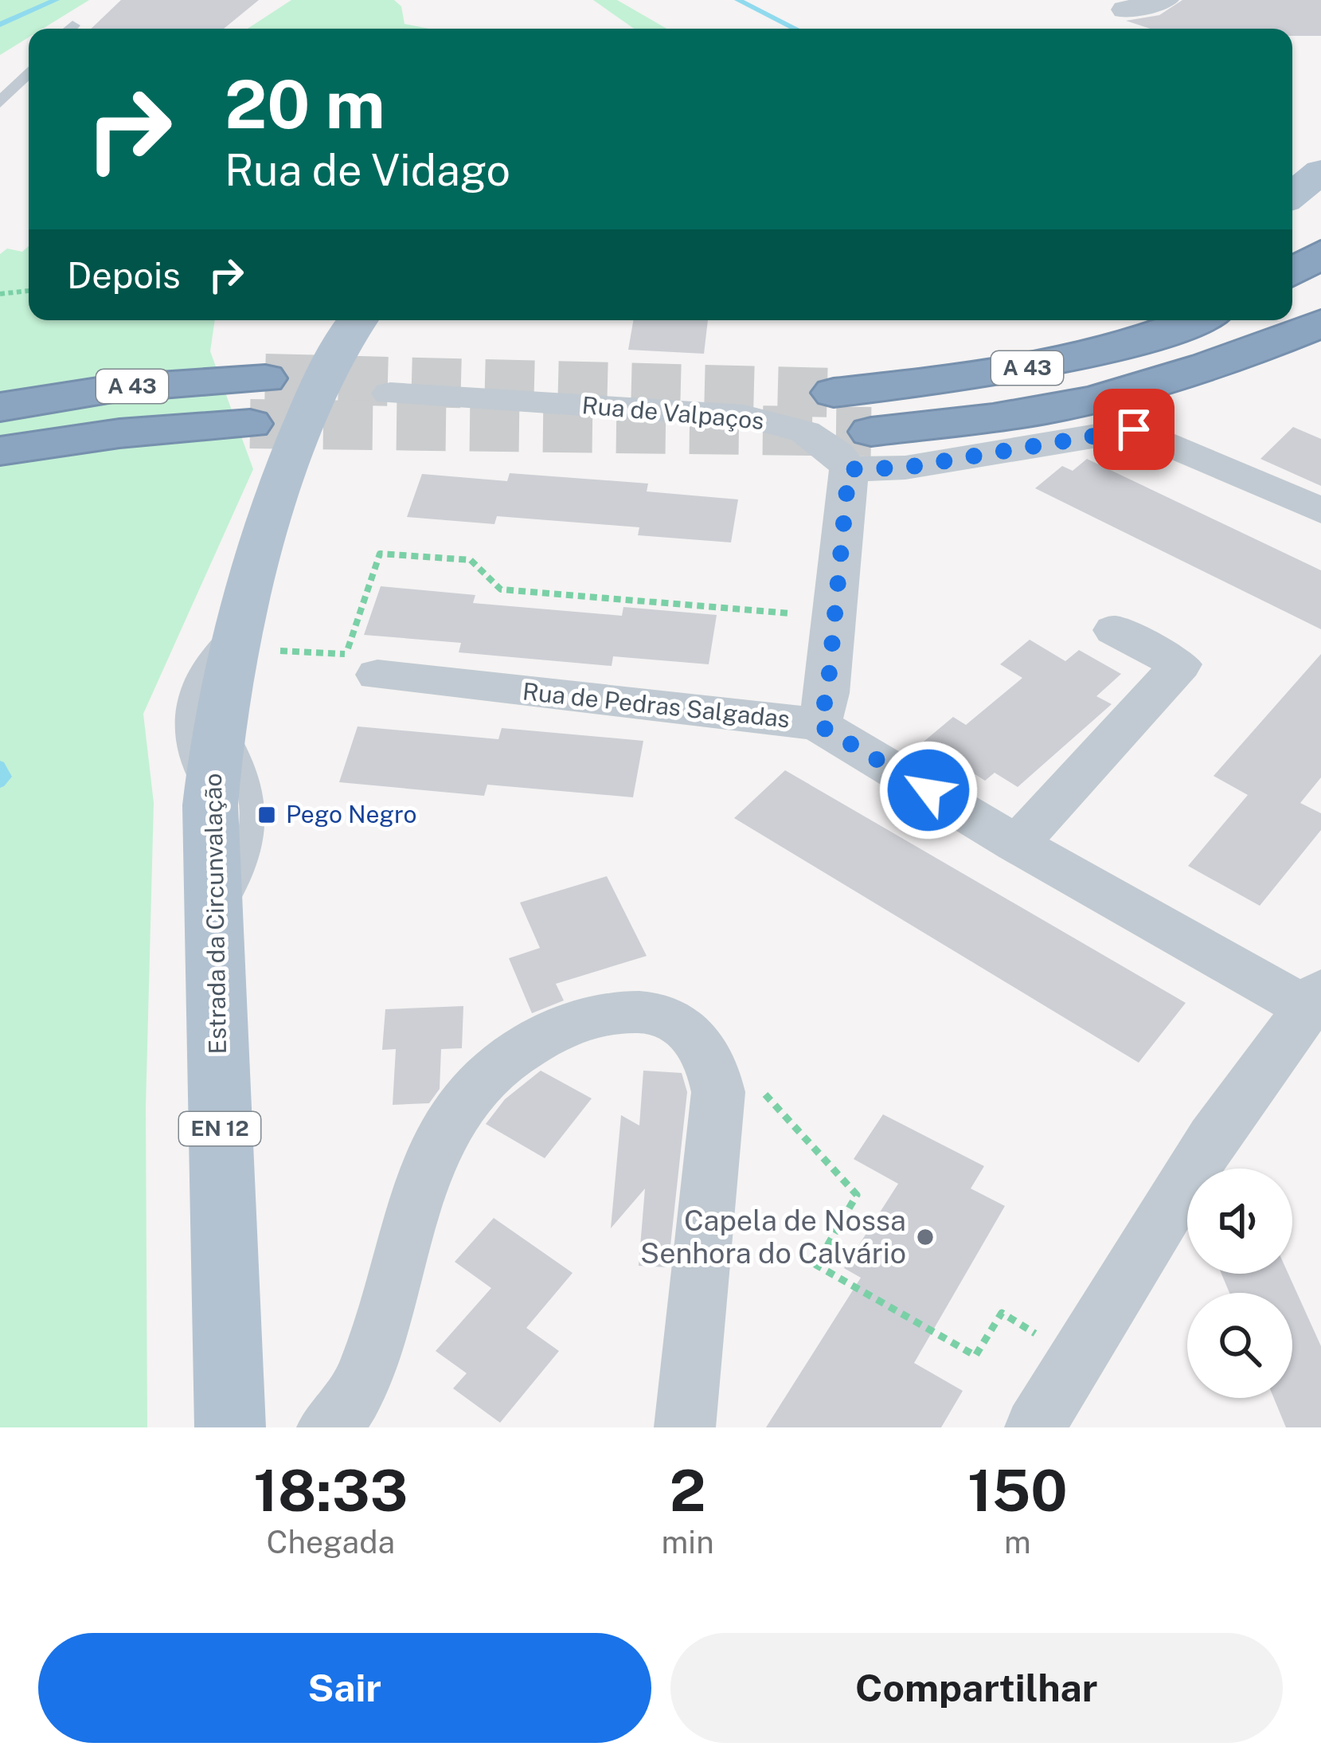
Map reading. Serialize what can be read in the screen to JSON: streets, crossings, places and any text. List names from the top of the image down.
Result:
{
  "streets": {
    "highway": ["A 43"],
    "main road": ["Estrada da Circunvalação", "EN 12"],
    "street": ["Rua de Valpaços", "Rua de Pedras Salgadas"]
  },
  "places": {
    "transit": ["Pego Negro"],
    "other": ["Capela de Nossa Senhora do Calvário"]
  },
  "page": {
    "turn": ["20 m", "Rua de Vidago"],
    "then": "Depois",
    "eta": [
      "18:33",
      "Chegada",
      "2",
      "min",
      "150",
      "m"
    ],
    "buttons": ["Sair", "Compartilhar"]
  }
}
